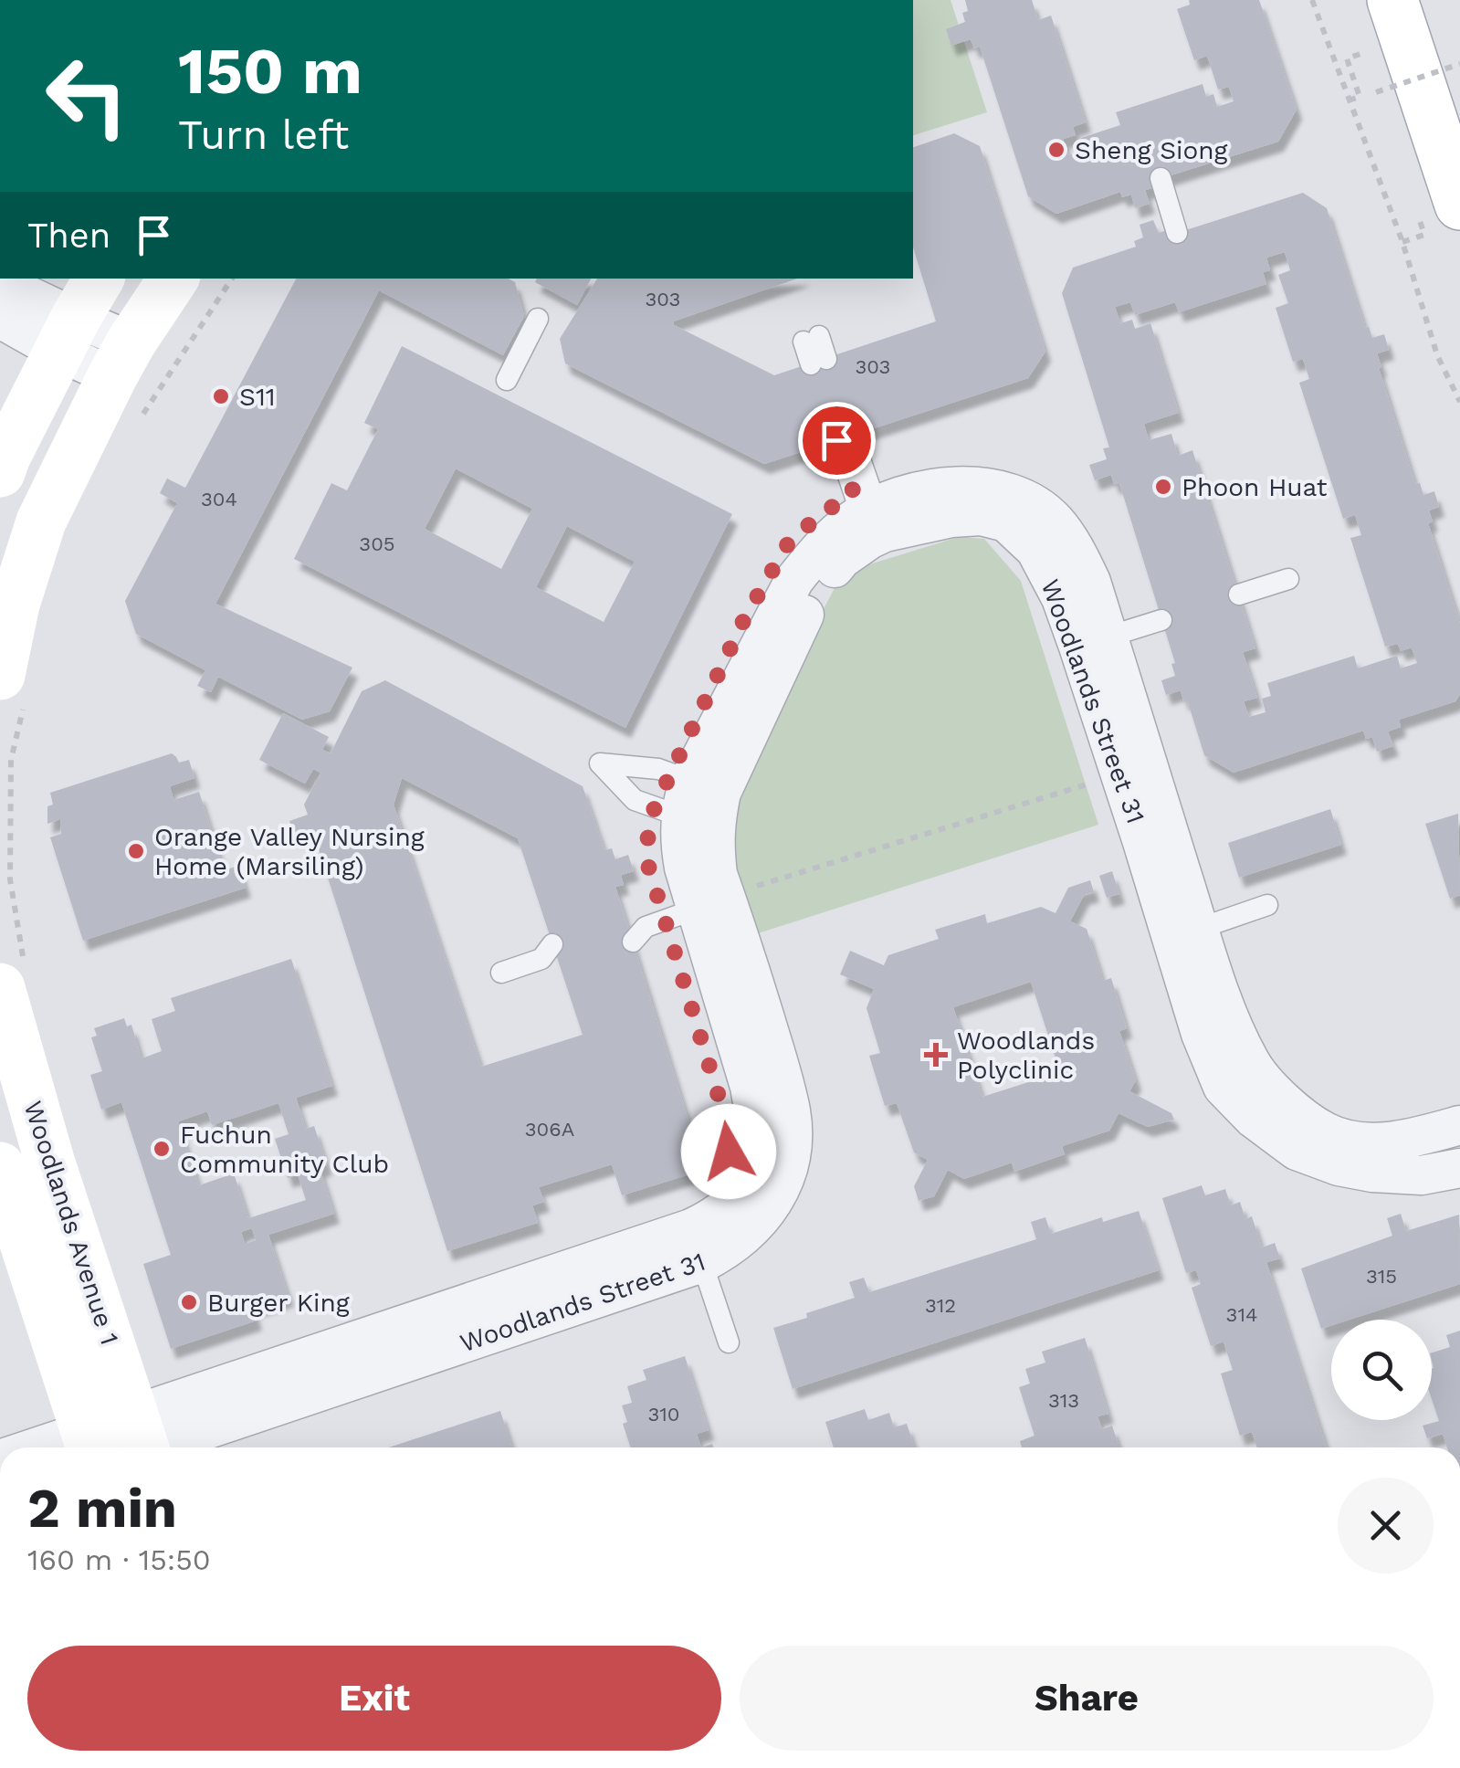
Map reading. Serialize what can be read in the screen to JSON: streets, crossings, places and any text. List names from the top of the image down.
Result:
{
  "streets": {
    "main road": ["Woodlands Avenue 1"],
    "street": ["Woodlands Street 31"]
  },
  "crossings": [
    ["Woodlands Street 31", "Woodlands Avenue 1"]
  ],
  "places": {
    "other": [
      "Sheng Siong",
      "S11",
      "Phoon Huat",
      "Orange Valley Nursing Home (Marsiling)",
      "Fuchun Community Club",
      "Burger King"
    ],
    "health": ["Woodlands Polyclinic"]
  },
  "house_numbers": [
    "303",
    "303",
    "304",
    "305",
    "306A",
    "315",
    "312",
    "314",
    "313",
    "310"
  ],
  "page": {
    "turn": ["150 m", "Turn left"],
    "then": "Then",
    "heading": ["2 min", "160 m · 15:50"],
    "buttons": ["Exit", "Share"]
  }
}
